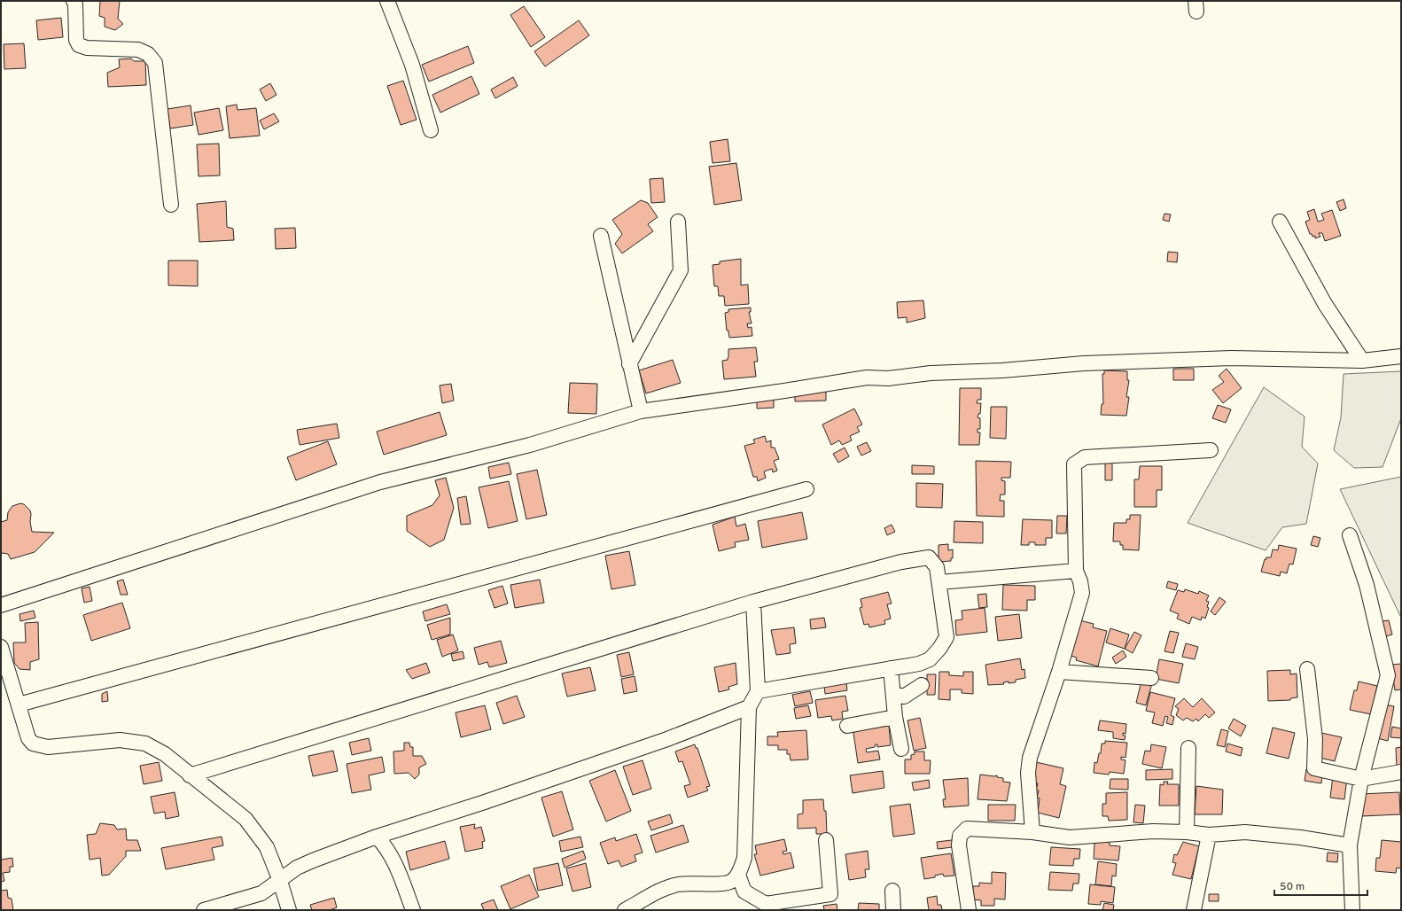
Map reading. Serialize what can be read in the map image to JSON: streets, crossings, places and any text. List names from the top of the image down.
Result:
{
  "scale_bar": "50 m"
}
